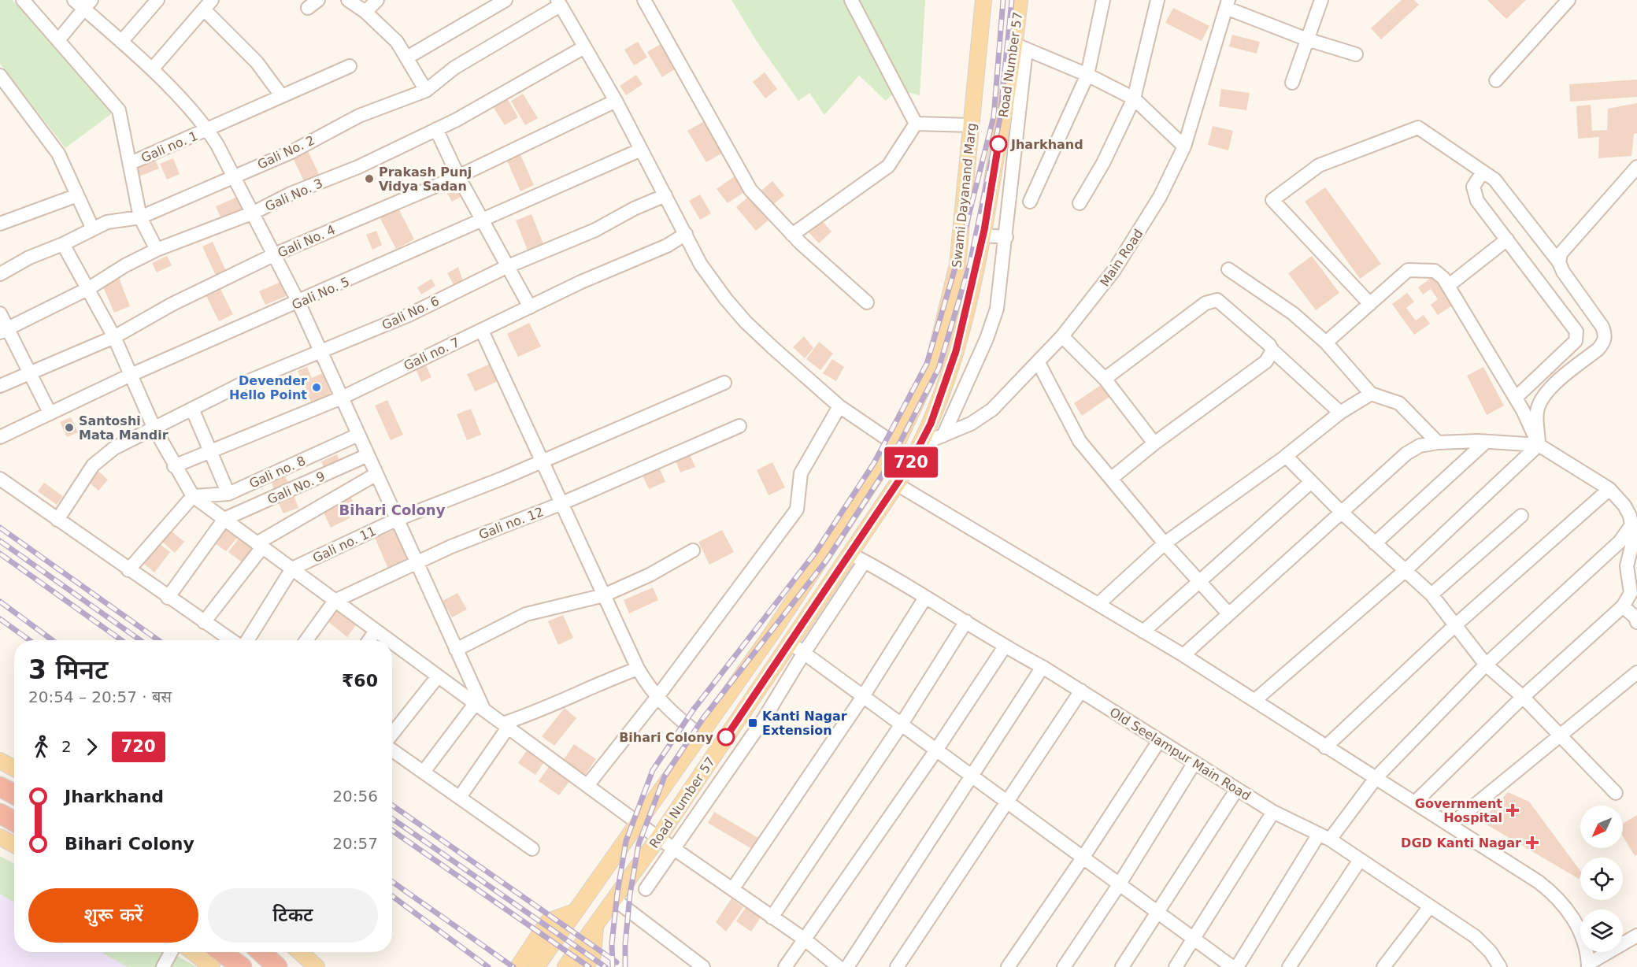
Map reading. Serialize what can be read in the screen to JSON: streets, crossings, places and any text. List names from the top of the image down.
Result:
{
  "streets": {
    "main road": ["Road Number 57", "Swami Dayanand Marg"],
    "street": [
      "Gali no. 1",
      "Gali No. 2",
      "Gali No. 3",
      "Gali No. 4",
      "Main Road",
      "Gali No. 5",
      "Gali No. 6",
      "Gali no. 7",
      "Gali no. 8",
      "Gali No. 9",
      "Gali no. 12",
      "Gali no. 11",
      "Old Seelampur Main Road"
    ]
  },
  "crossings": [
    ["Road Number 57", "Swami Dayanand Marg"],
    ["Road Number 57", "Main Road"],
    ["Road Number 57", "Old Seelampur Main Road"]
  ],
  "districts": ["Bihari Colony"],
  "places": {
    "other": [
      "Jharkhand",
      "Prakash Punj Vidya Sadan",
      "Devender Hello Point",
      "Santoshi Mata Mandir",
      "Bihari Colony"
    ],
    "transit": ["Kanti Nagar Extension"],
    "health": ["Government Hospital", "DGD Kanti Nagar"]
  },
  "lines": ["bus line 720"],
  "north": "bottom left",
  "page": {
    "on_map": "720",
    "heading": ["3 मिनट", "20:54 – 20:57 · बस", "₹60"],
    "legs": ["2", "720"],
    "list": [
      {
        "name": "Jharkhand",
        "value": "20:56"
      },
      {
        "name": "Bihari Colony",
        "value": "20:57"
      }
    ],
    "buttons": ["शुरू करें", "टिकट"]
  }
}
